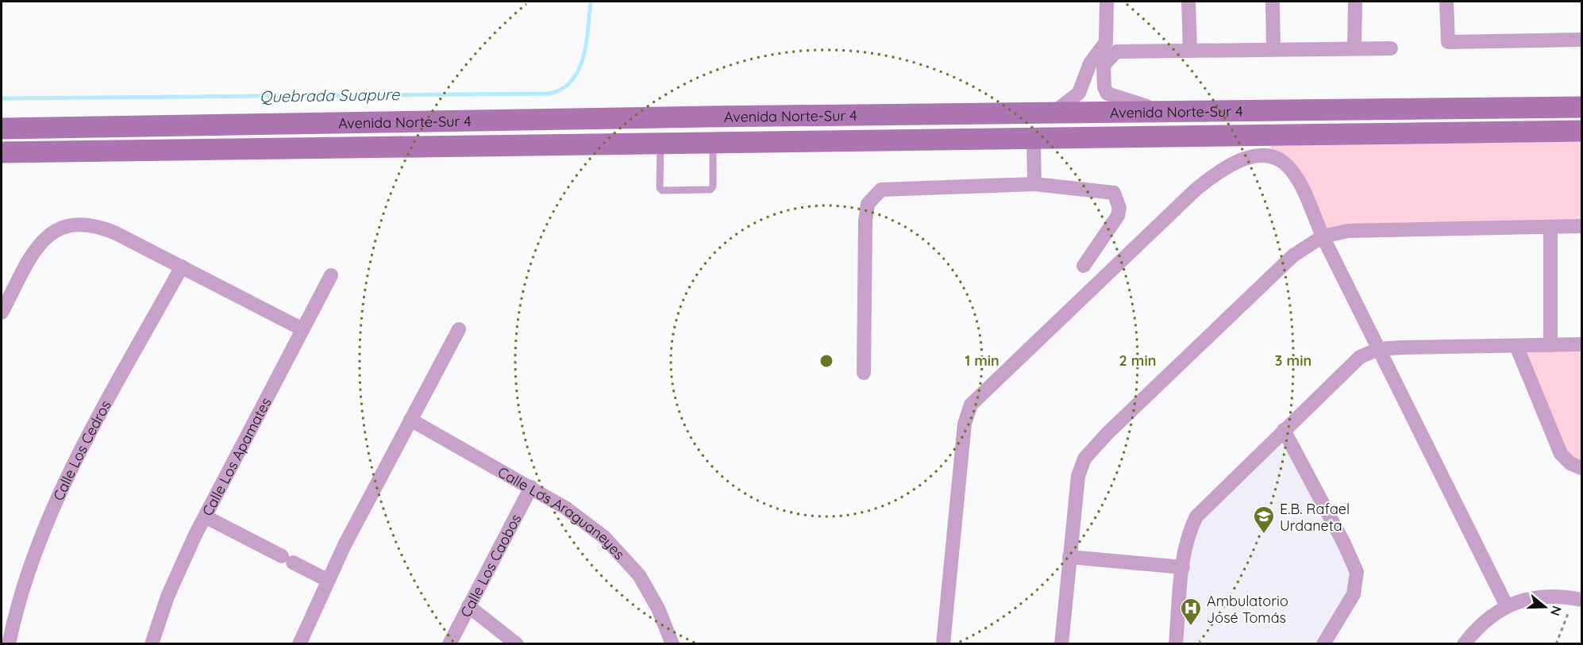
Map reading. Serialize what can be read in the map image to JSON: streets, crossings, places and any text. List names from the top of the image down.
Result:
{
  "streets": {
    "main road": ["Avenida Norte-Sur 4"],
    "street": [
      "Calle Los Cedros",
      "Calle Los Apamates",
      "Calle Los Araguaneyes",
      "Calle Los Caobos"
    ]
  },
  "crossings": [
    ["Calle Los Araguaneyes", "Calle Los Caobos"]
  ],
  "water": ["Quebrada Suapure"],
  "places": {
    "school or university": ["E.B. Rafael Urdaneta"],
    "hospital": ["Ambulatorio José Tomás"]
  },
  "north": "right",
  "rings": ["1 min", "2 min", "3 min"]
}
